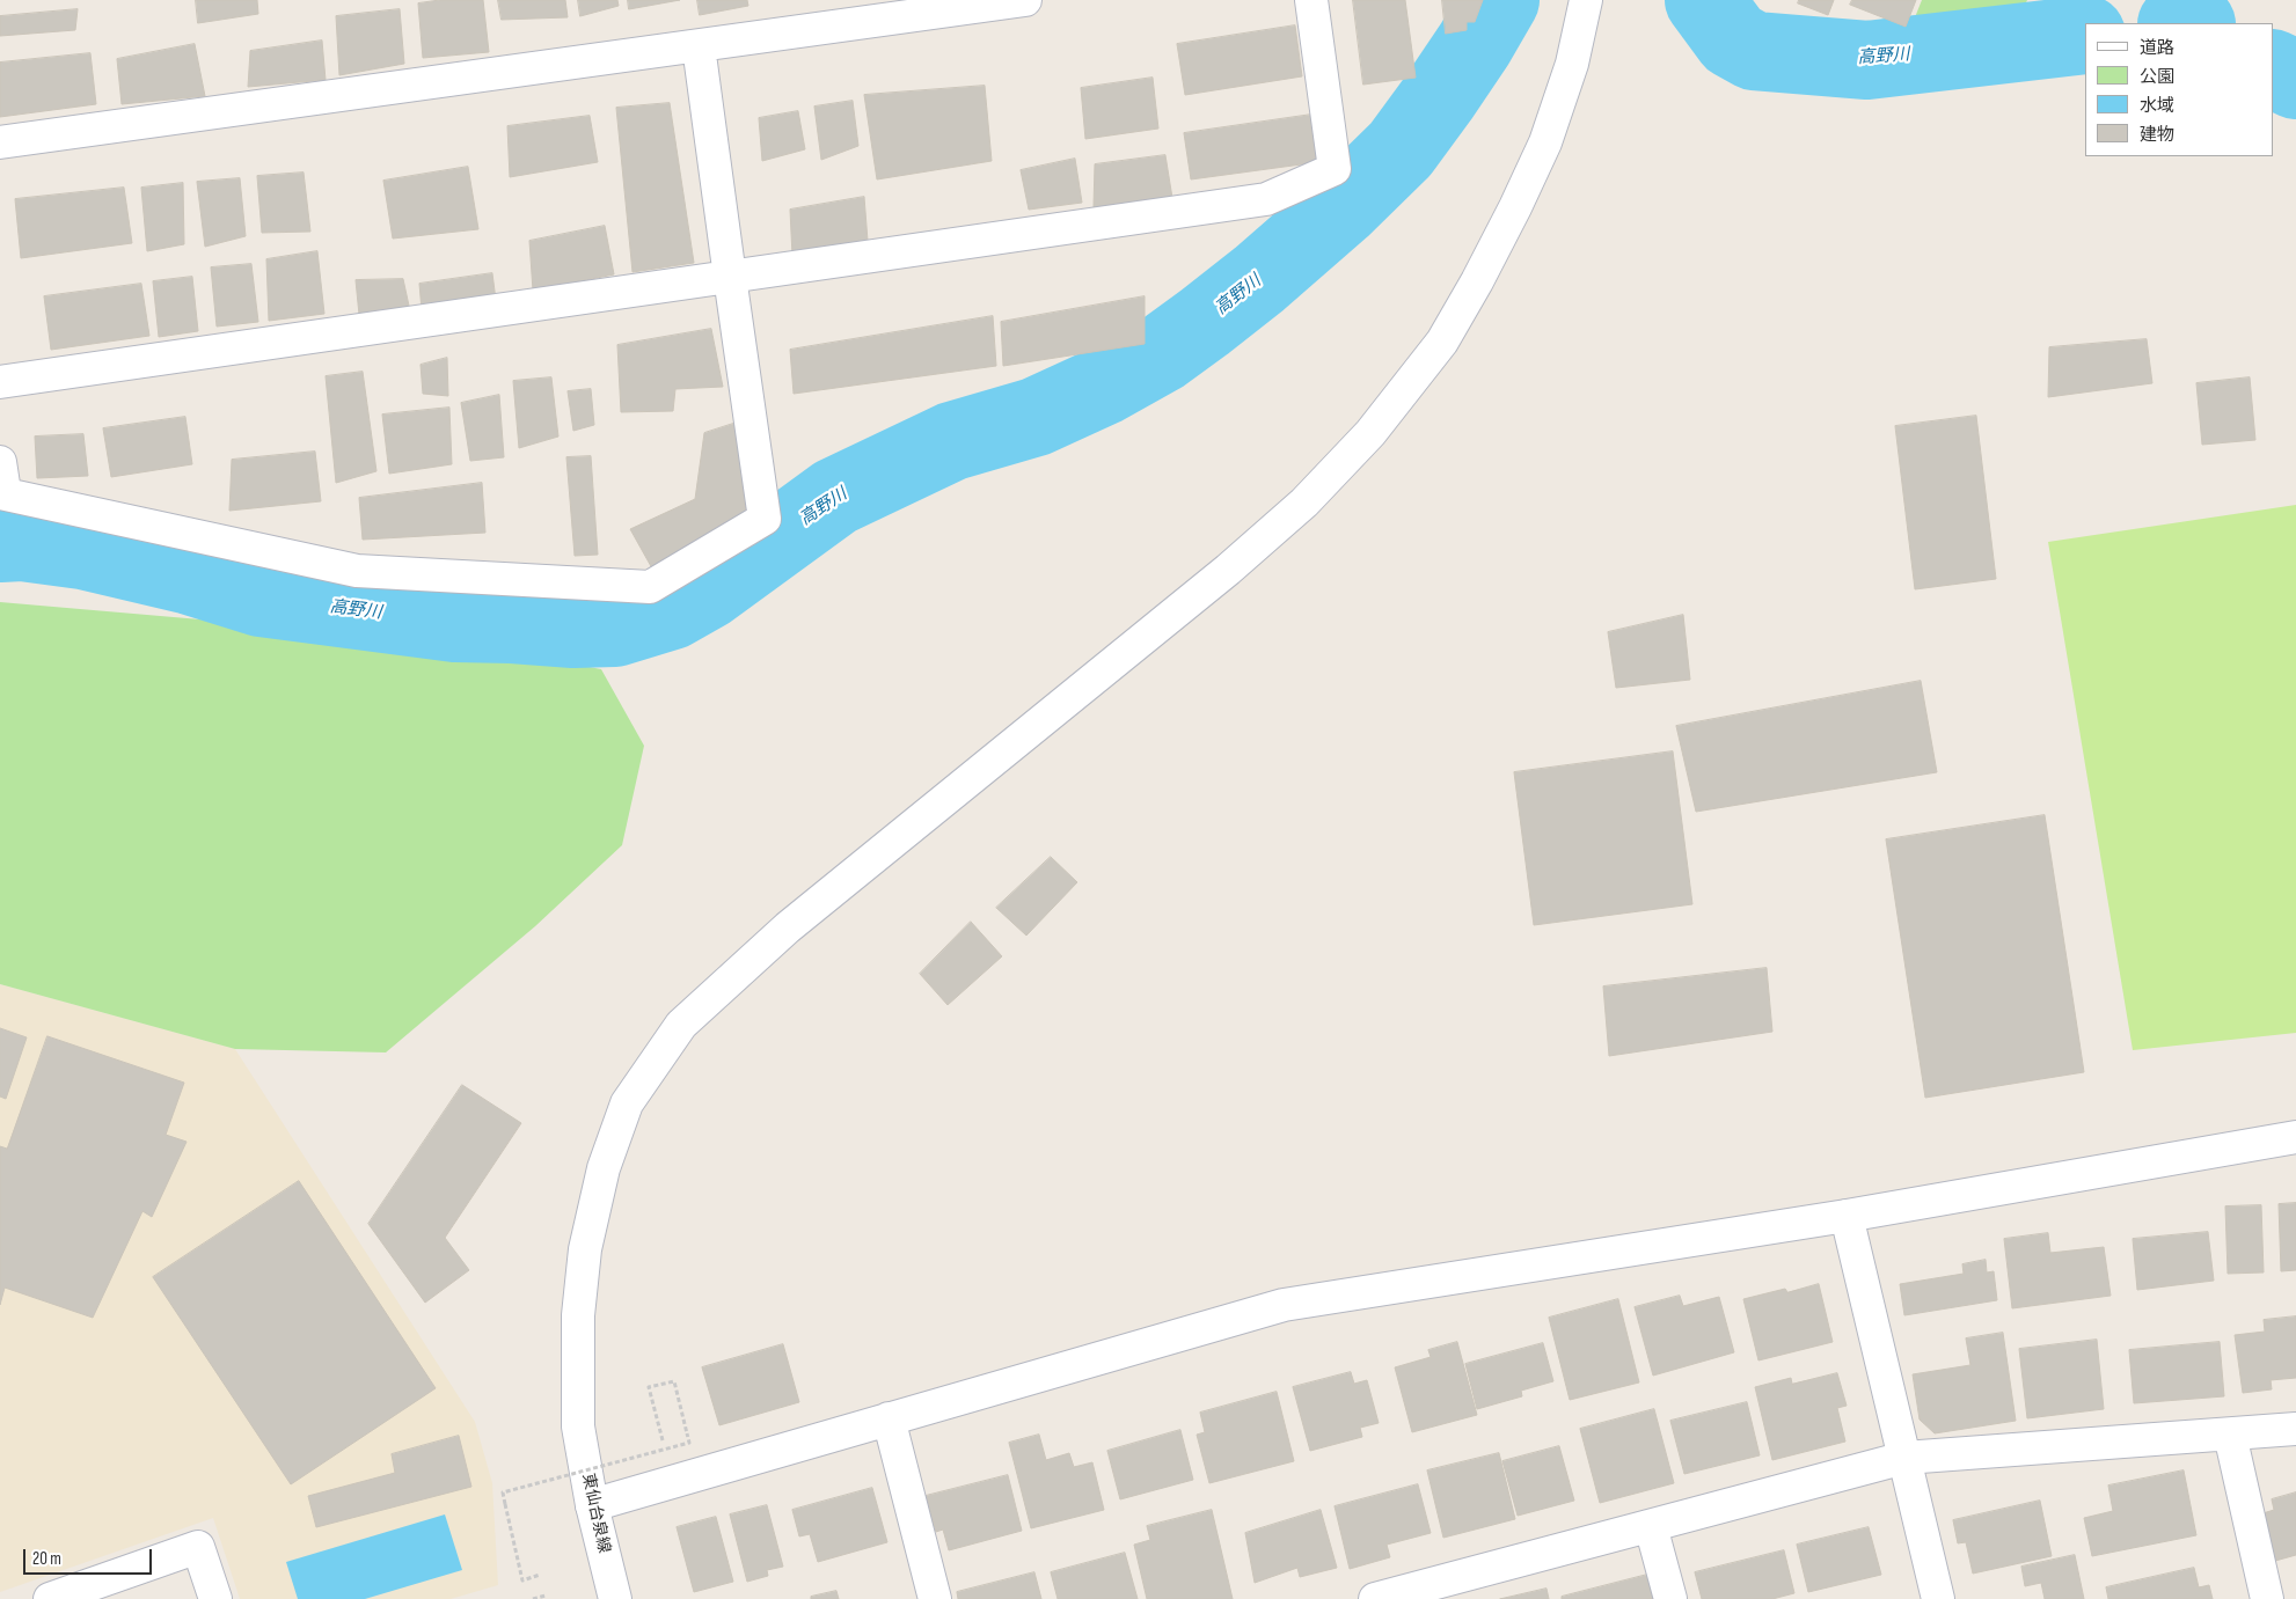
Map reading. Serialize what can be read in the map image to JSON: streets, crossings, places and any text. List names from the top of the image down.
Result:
{
  "streets": {
    "street": ["東仙台泉線"]
  },
  "water": ["高野川"],
  "legend": [
    "道路",
    "公園",
    "水域",
    "建物"
  ],
  "scale_bar": "20 m"
}
